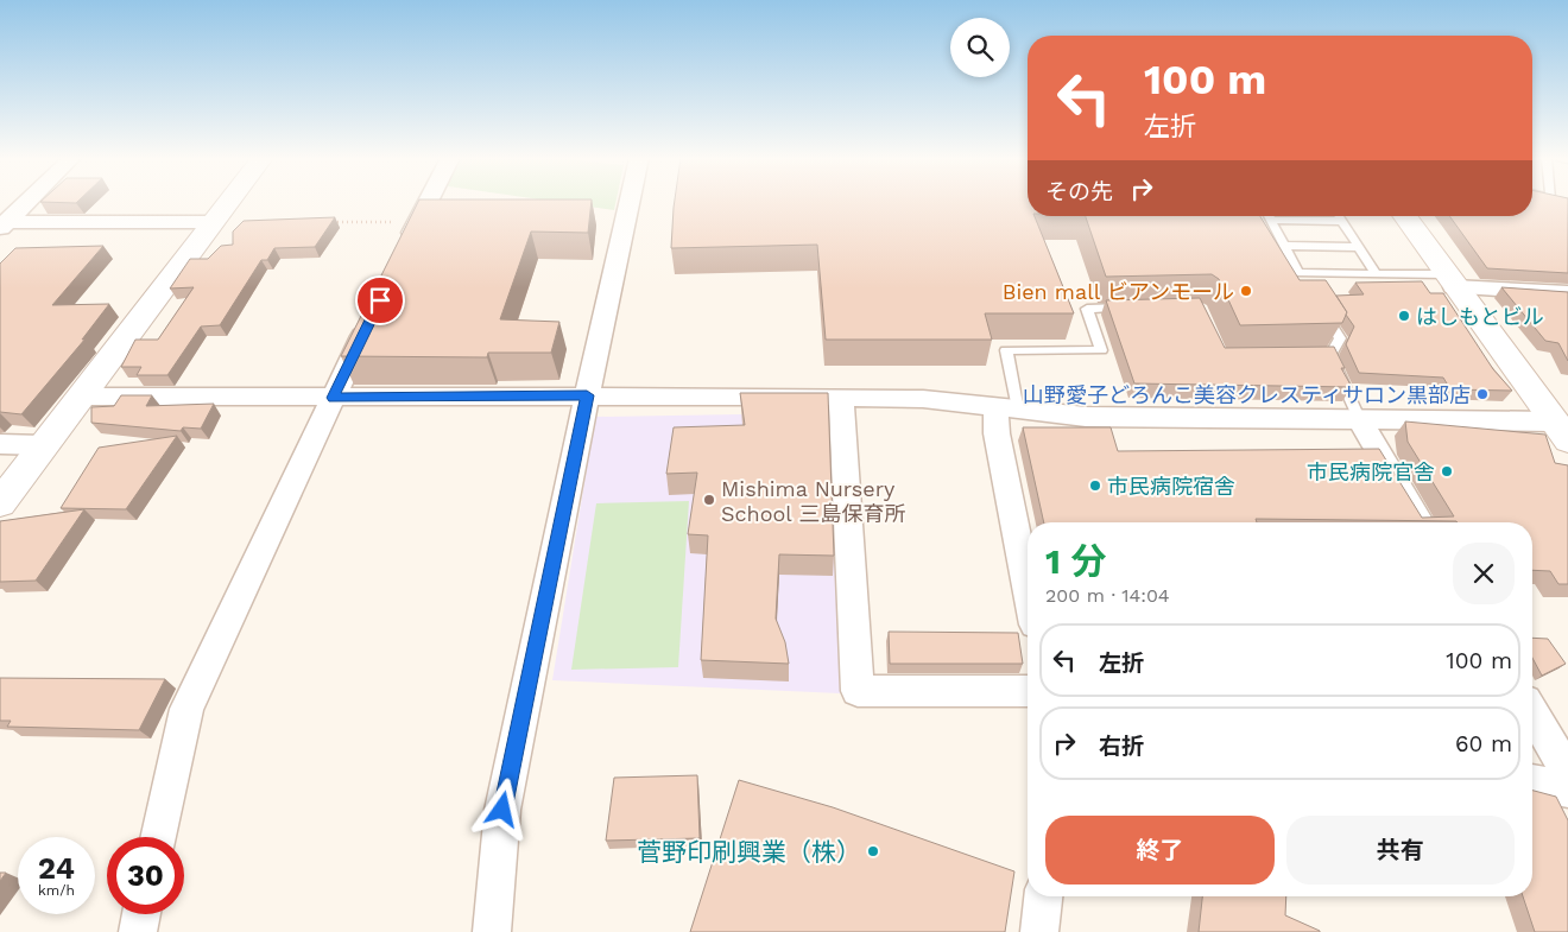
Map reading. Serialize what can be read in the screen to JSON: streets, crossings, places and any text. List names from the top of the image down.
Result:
{
  "places": [
    "Bien mall ビアンモール",
    "はしもとビル",
    "山野愛子どろんこ美容クレスティサロン黒部店",
    "市民病院官舎",
    "市民病院宿舎",
    "Mishima Nursery School 三島保育所",
    "菅野印刷興業（株）"
  ],
  "page": {
    "turn": ["100 m", "左折"],
    "then": "その先",
    "heading": ["1 分", "200 m · 14:04"],
    "list": [
      {
        "name": "左折",
        "value": "100 m"
      },
      {
        "name": "右折",
        "value": "60 m"
      }
    ],
    "buttons": ["終了", "共有"],
    "speed": "24 km/h",
    "limit": "30"
  }
}
